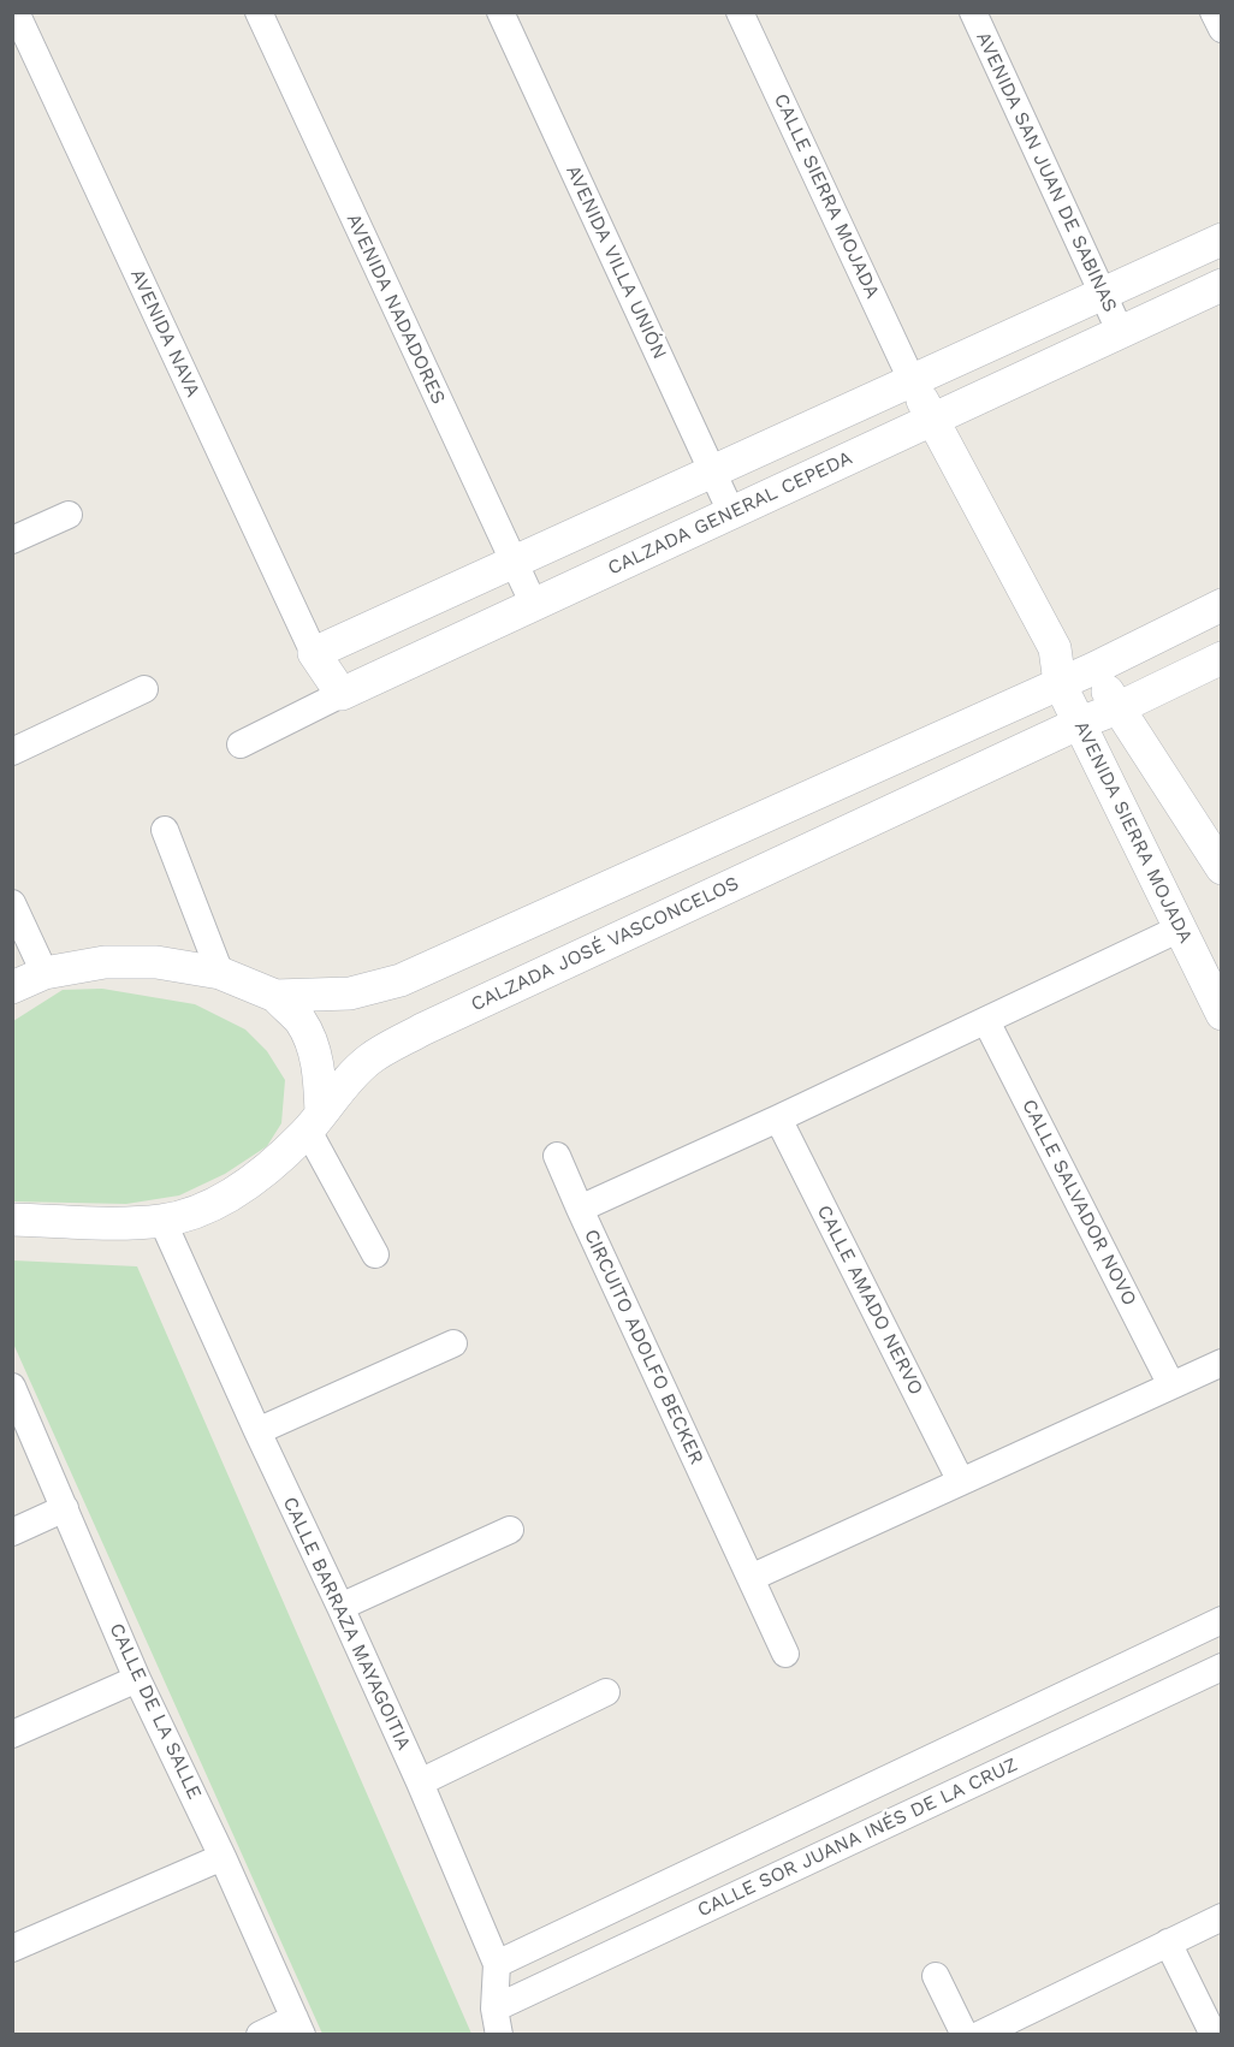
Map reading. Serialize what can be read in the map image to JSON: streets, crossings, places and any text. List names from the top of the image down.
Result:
{
  "streets": {
    "street": [
      "AVENIDA SAN JUAN DE SABINAS",
      "CALLE SIERRA MOJADA",
      "AVENIDA VILLA UNIÓN",
      "AVENIDA NADADORES",
      "AVENIDA NAVA",
      "CALZADA GENERAL CEPEDA",
      "AVENIDA SIERRA MOJADA",
      "CALZADA JOSÉ VASCONCELOS",
      "CALLE SALVADOR NOVO",
      "CALLE AMADO NERVO",
      "CIRCUITO ADOLFO BECKER",
      "CALLE BARRAZA MAYAGOITIA",
      "CALLE DE LA SALLE",
      "CALLE SOR JUANA INÉS DE LA CRUZ"
    ]
  },
  "crossings": [
    ["AVENIDA SAN JUAN DE SABINAS", "CALZADA GENERAL CEPEDA"],
    ["CALLE SIERRA MOJADA", "AVENIDA SIERRA MOJADA"],
    ["AVENIDA VILLA UNIÓN", "CALZADA GENERAL CEPEDA"],
    ["AVENIDA NADADORES", "CALZADA GENERAL CEPEDA"],
    ["CALZADA GENERAL CEPEDA", "AVENIDA SIERRA MOJADA"],
    ["AVENIDA SIERRA MOJADA", "CALZADA JOSÉ VASCONCELOS"],
    ["AVENIDA SIERRA MOJADA", "CIRCUITO ADOLFO BECKER"],
    ["CALZADA JOSÉ VASCONCELOS", "CALLE BARRAZA MAYAGOITIA"],
    ["CALLE SALVADOR NOVO", "CIRCUITO ADOLFO BECKER"],
    ["CALLE AMADO NERVO", "CIRCUITO ADOLFO BECKER"],
    ["CALLE BARRAZA MAYAGOITIA", "CALLE SOR JUANA INÉS DE LA CRUZ"]
  ]
}
